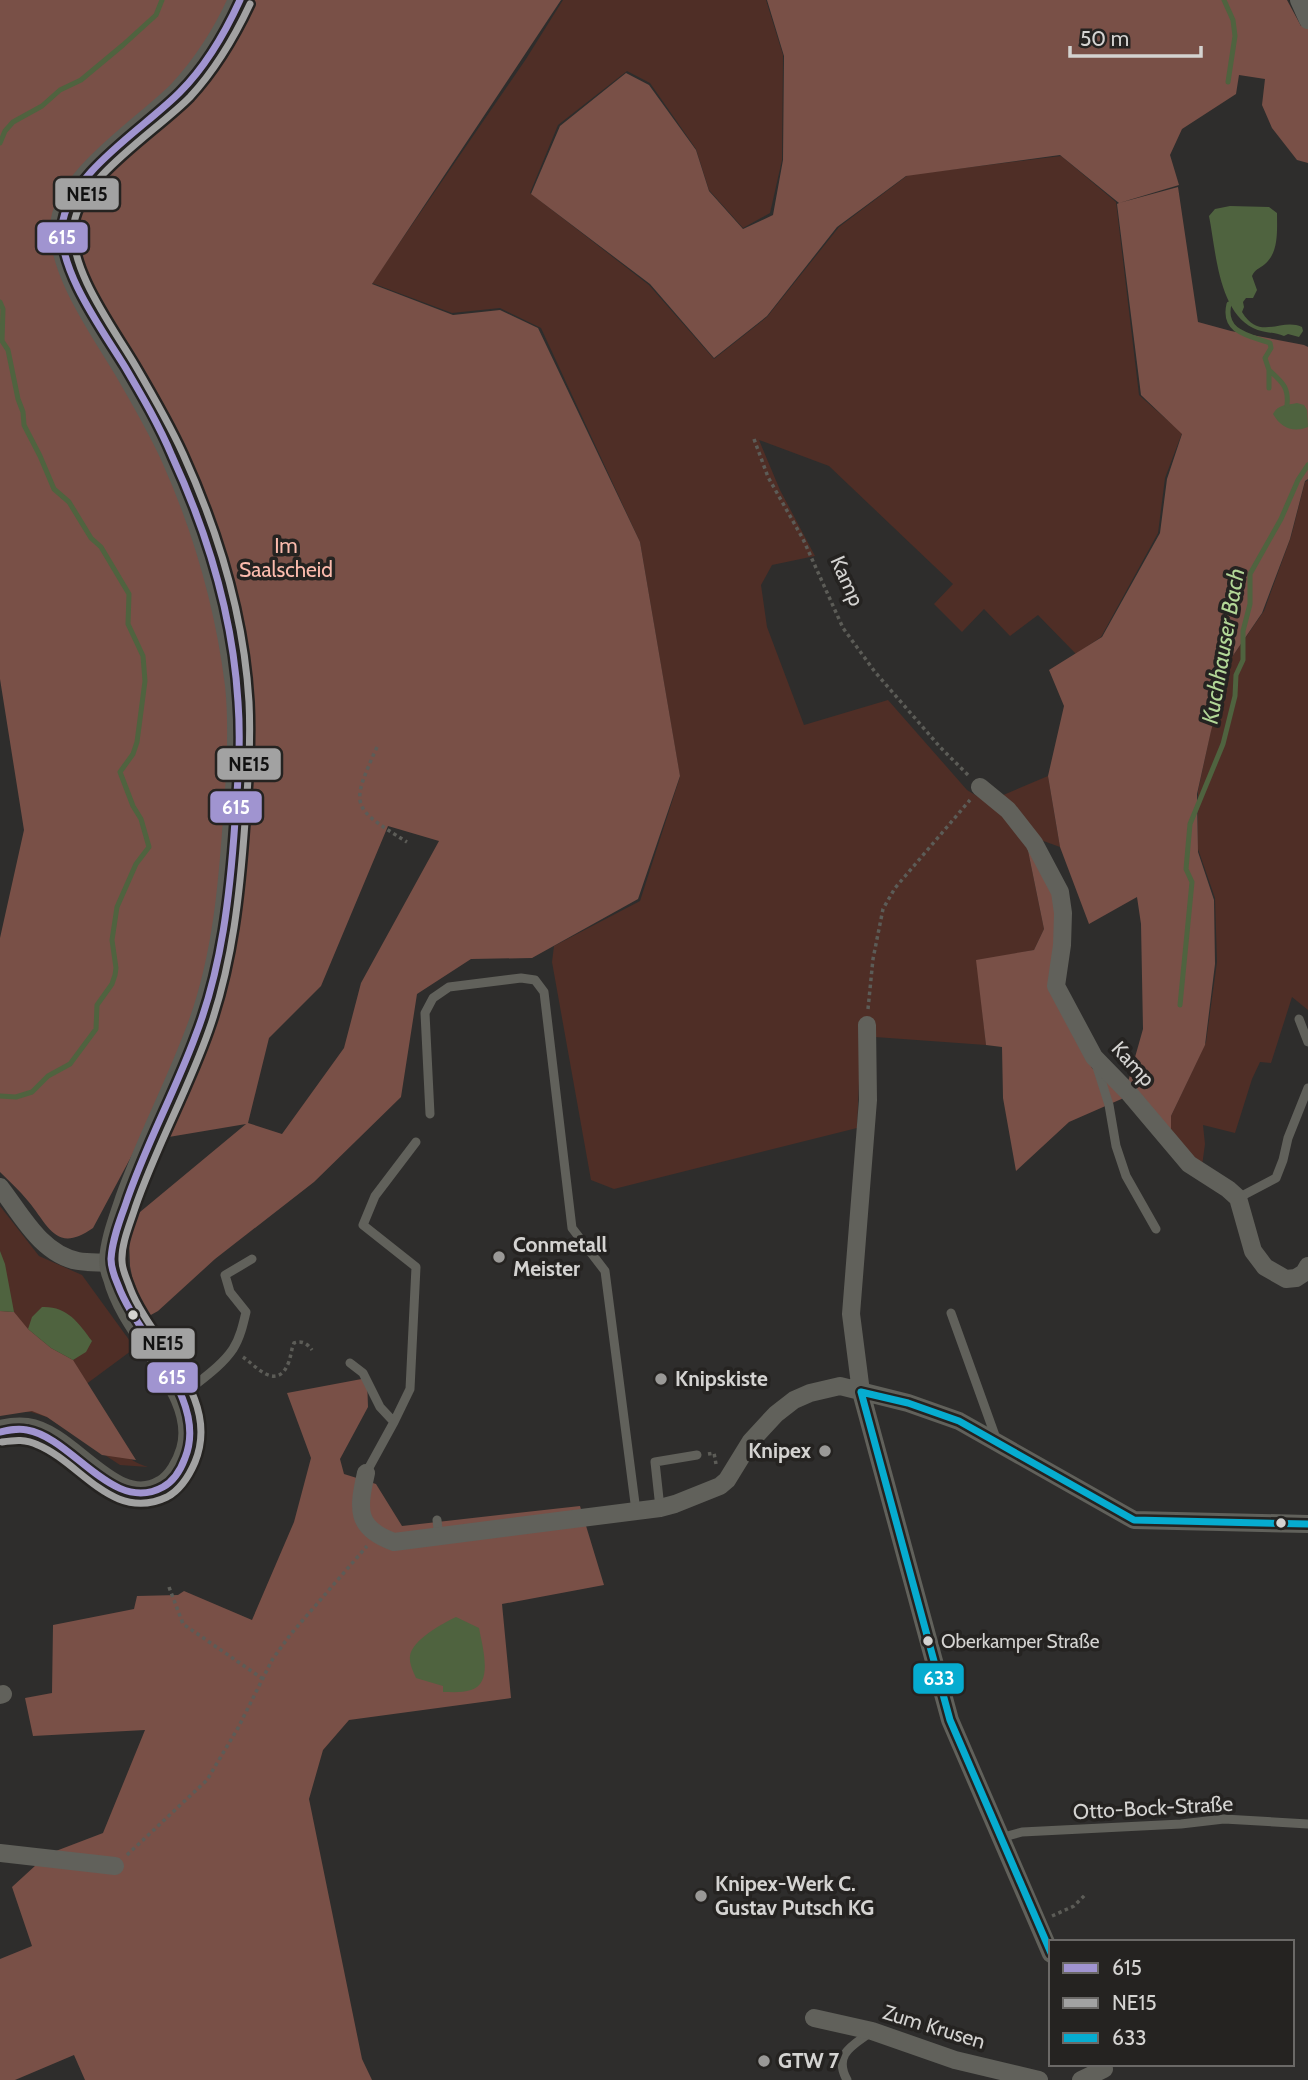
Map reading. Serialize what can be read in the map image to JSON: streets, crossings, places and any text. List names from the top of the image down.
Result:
{
  "streets": {
    "street": ["Kamp", "Zum Krusen"],
    "lane": ["Otto-Bock-Straße"]
  },
  "water": ["Kuchhauser Bach"],
  "parks": ["Im Saalscheid"],
  "places": [
    "Conmetall Meister",
    "Knipskiste",
    "Knipex",
    "Oberkamper Straße",
    "Knipex-Werk C. Gustav Putsch KG",
    "GTW 7"
  ],
  "lines": ["transit line 615", "transit line NE15", "transit line 633"],
  "legend": ["615", "NE15", "633"],
  "scale_bar": "50 m"
}
